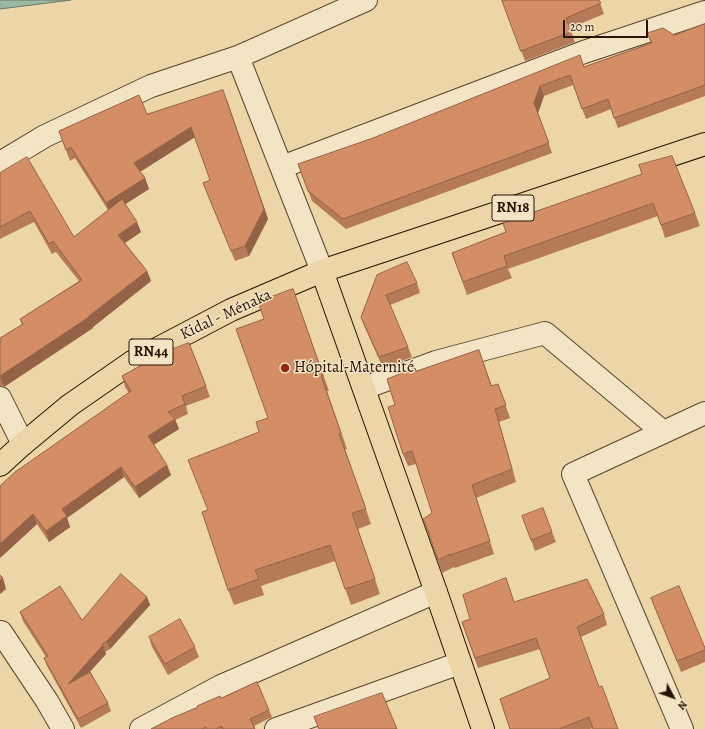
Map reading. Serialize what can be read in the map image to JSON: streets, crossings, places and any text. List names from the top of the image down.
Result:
{
  "streets": {
    "main road": ["RN18", "Kidal - Ménaka", "RN44"]
  },
  "crossings": [
    ["RN18", "Kidal - Ménaka"]
  ],
  "places": ["Hópital-Maternité"],
  "scale_bar": "20 m",
  "north": "bottom right"
}
